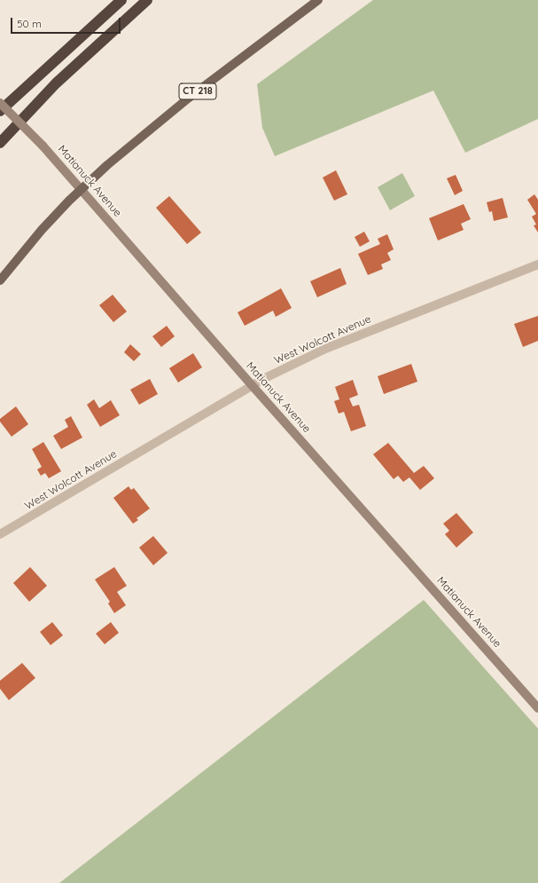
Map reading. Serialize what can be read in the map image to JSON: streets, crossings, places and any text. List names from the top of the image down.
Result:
{
  "streets": {
    "main road": ["CT 218"],
    "street": ["Matianuck Avenue", "West Wolcott Avenue"]
  },
  "crossings": [
    ["CT 218", "Matianuck Avenue"],
    ["Matianuck Avenue", "West Wolcott Avenue"]
  ],
  "scale_bar": "50 m"
}
